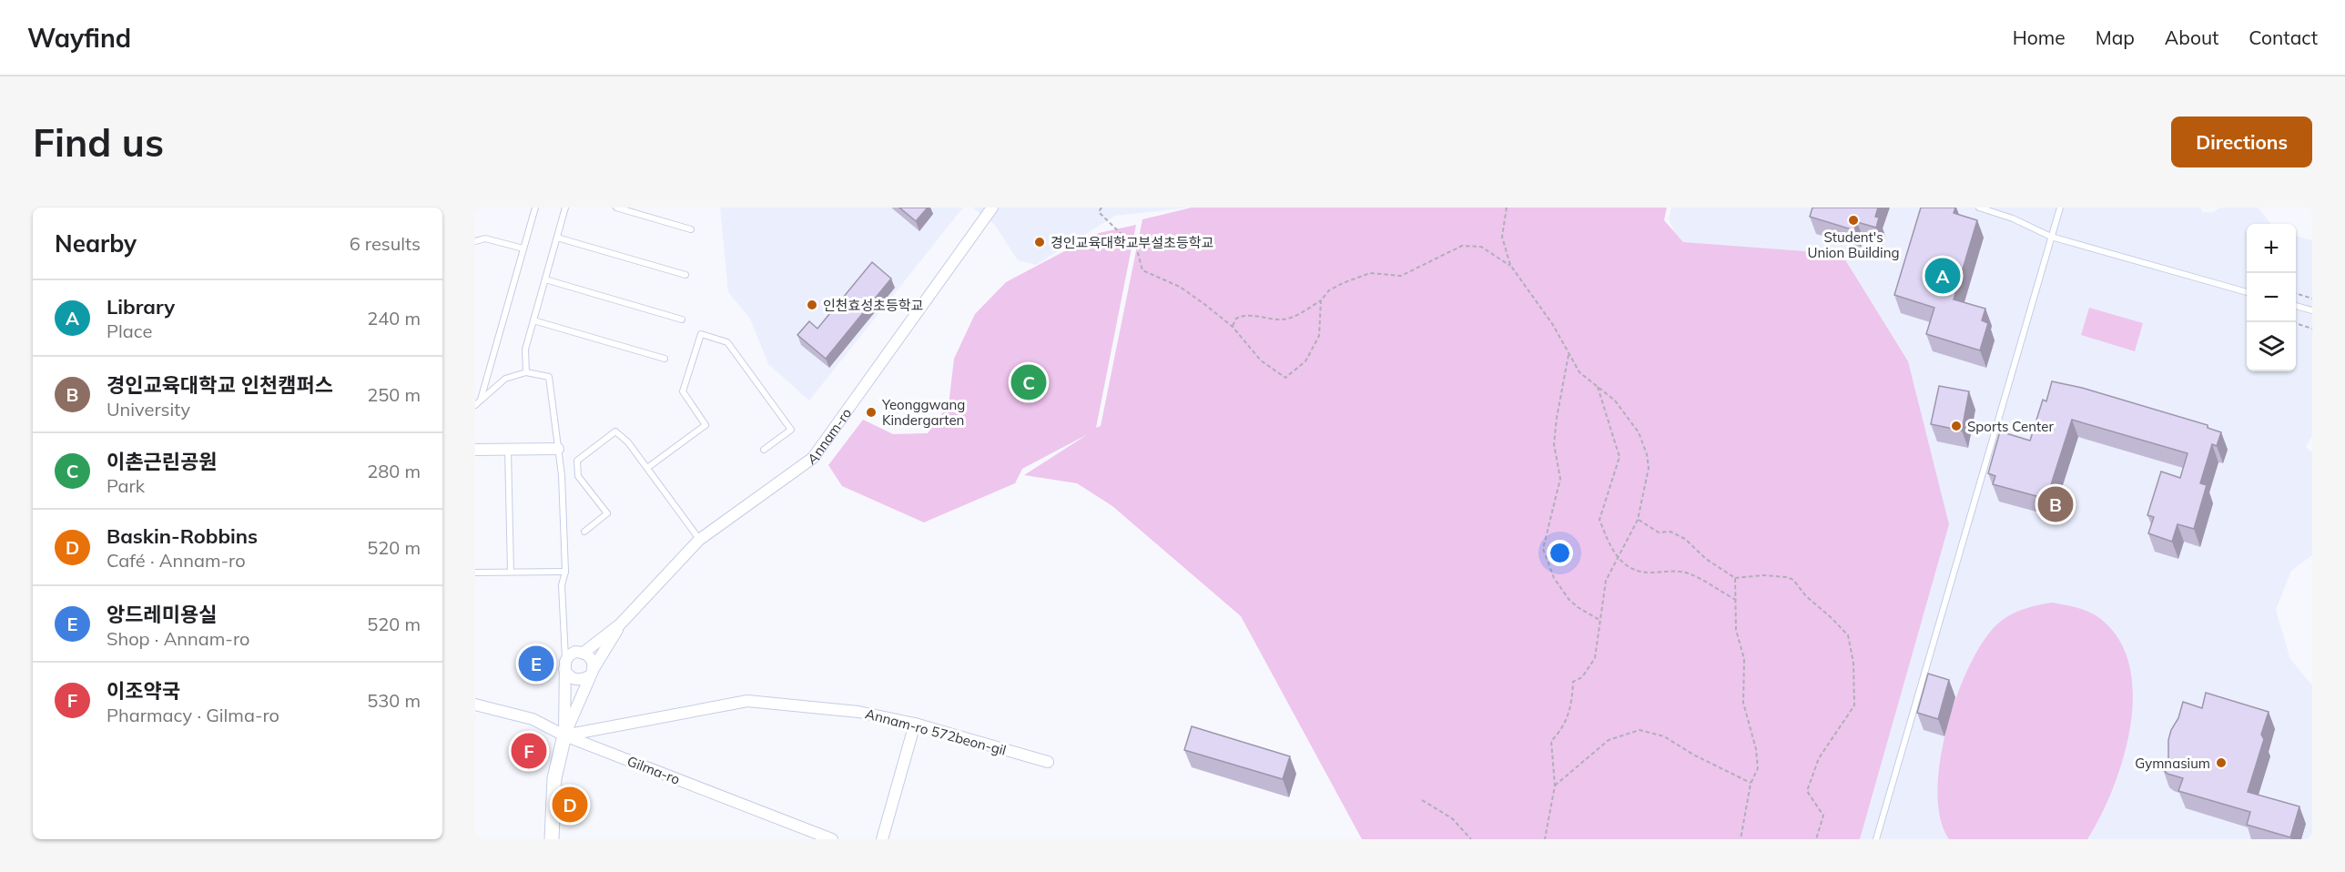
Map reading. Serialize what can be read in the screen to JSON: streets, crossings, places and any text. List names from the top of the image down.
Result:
{
  "streets": {
    "street": ["Annam-ro", "Annam-ro 572beon-gil", "Gilma-ro"]
  },
  "crossings": [
    ["Annam-ro", "Annam-ro 572beon-gil"],
    ["Annam-ro", "Gilma-ro"],
    ["Annam-ro 572beon-gil", "Gilma-ro"]
  ],
  "places": [
    "Student's Union Building",
    "경인교육대학교부설초등학교",
    "인천효성초등학교",
    "Yeonggwang Kindergarten",
    "Sports Center",
    "Gymnasium"
  ],
  "page": {
    "header": "Wayfind",
    "nav": [
      "Home",
      "Map",
      "About",
      "Contact"
    ],
    "buttons": "Directions",
    "title": "Find us",
    "heading": ["Nearby", "6 results"],
    "map_buttons": ["+", "−"],
    "pins": [
      "A",
      "C",
      "B",
      "E",
      "F",
      "D"
    ],
    "list": [
      {
        "mark": "A",
        "name": "Library",
        "note": "Place",
        "value": "240 m"
      },
      {
        "mark": "B",
        "name": "경인교육대학교 인천캠퍼스",
        "note": "University",
        "value": "250 m"
      },
      {
        "mark": "C",
        "name": "이촌근린공원",
        "note": "Park",
        "value": "280 m"
      },
      {
        "mark": "D",
        "name": "Baskin-Robbins",
        "note": "Café · Annam-ro",
        "value": "520 m"
      },
      {
        "mark": "E",
        "name": "앙드레미용실",
        "note": "Shop · Annam-ro",
        "value": "520 m"
      },
      {
        "mark": "F",
        "name": "이조약국",
        "note": "Pharmacy · Gilma-ro",
        "value": "530 m"
      }
    ]
  }
}
